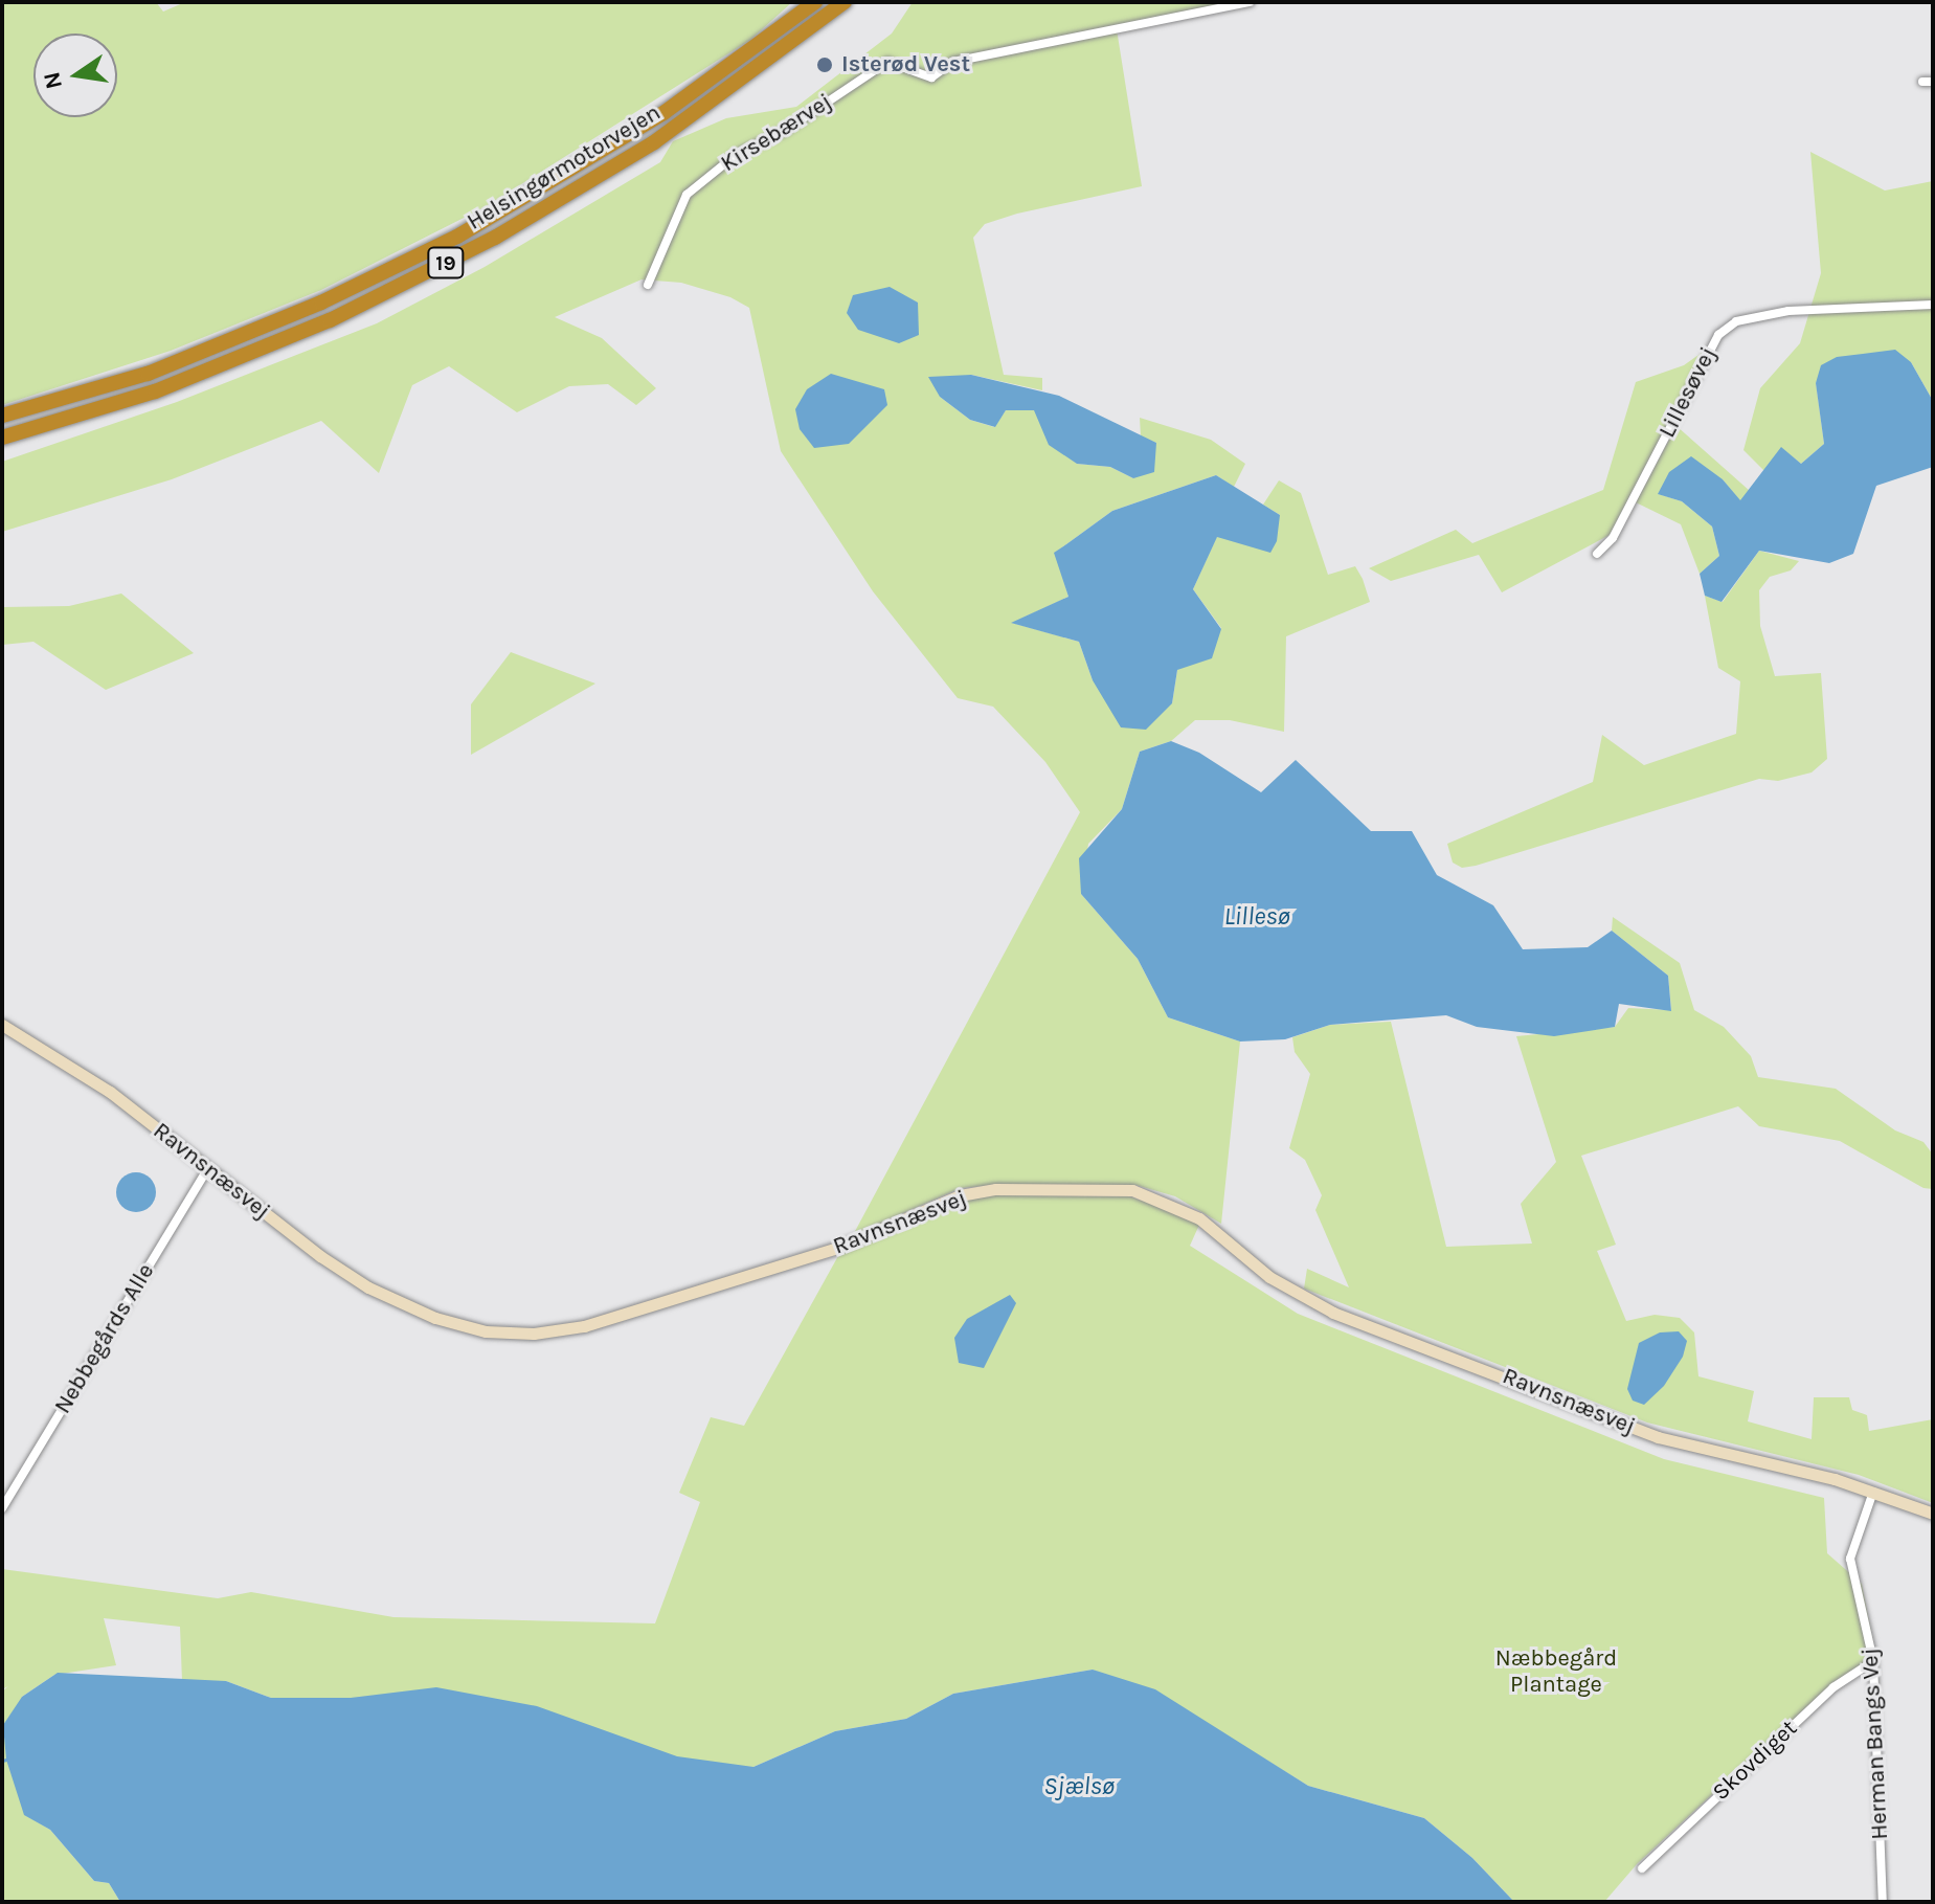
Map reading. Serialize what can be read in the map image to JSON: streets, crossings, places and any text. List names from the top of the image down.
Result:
{
  "streets": {
    "highway": ["Helsingørmotorvejen", "19"],
    "main road": ["Ravnsnæsvej"],
    "street": [
      "Kirsebærvej",
      "Lillesøvej",
      "Nebbegårds Alle",
      "Herman Bangs Vej",
      "Skovdiget"
    ]
  },
  "crossings": [
    ["Ravnsnæsvej", "Nebbegårds Alle"],
    ["Ravnsnæsvej", "Herman Bangs Vej"],
    ["Herman Bangs Vej", "Skovdiget"]
  ],
  "water": ["Lillesø", "Sjælsø"],
  "parks": ["Næbbegård Plantage"],
  "places": ["Isterød Vest"],
  "north": "left"
}
